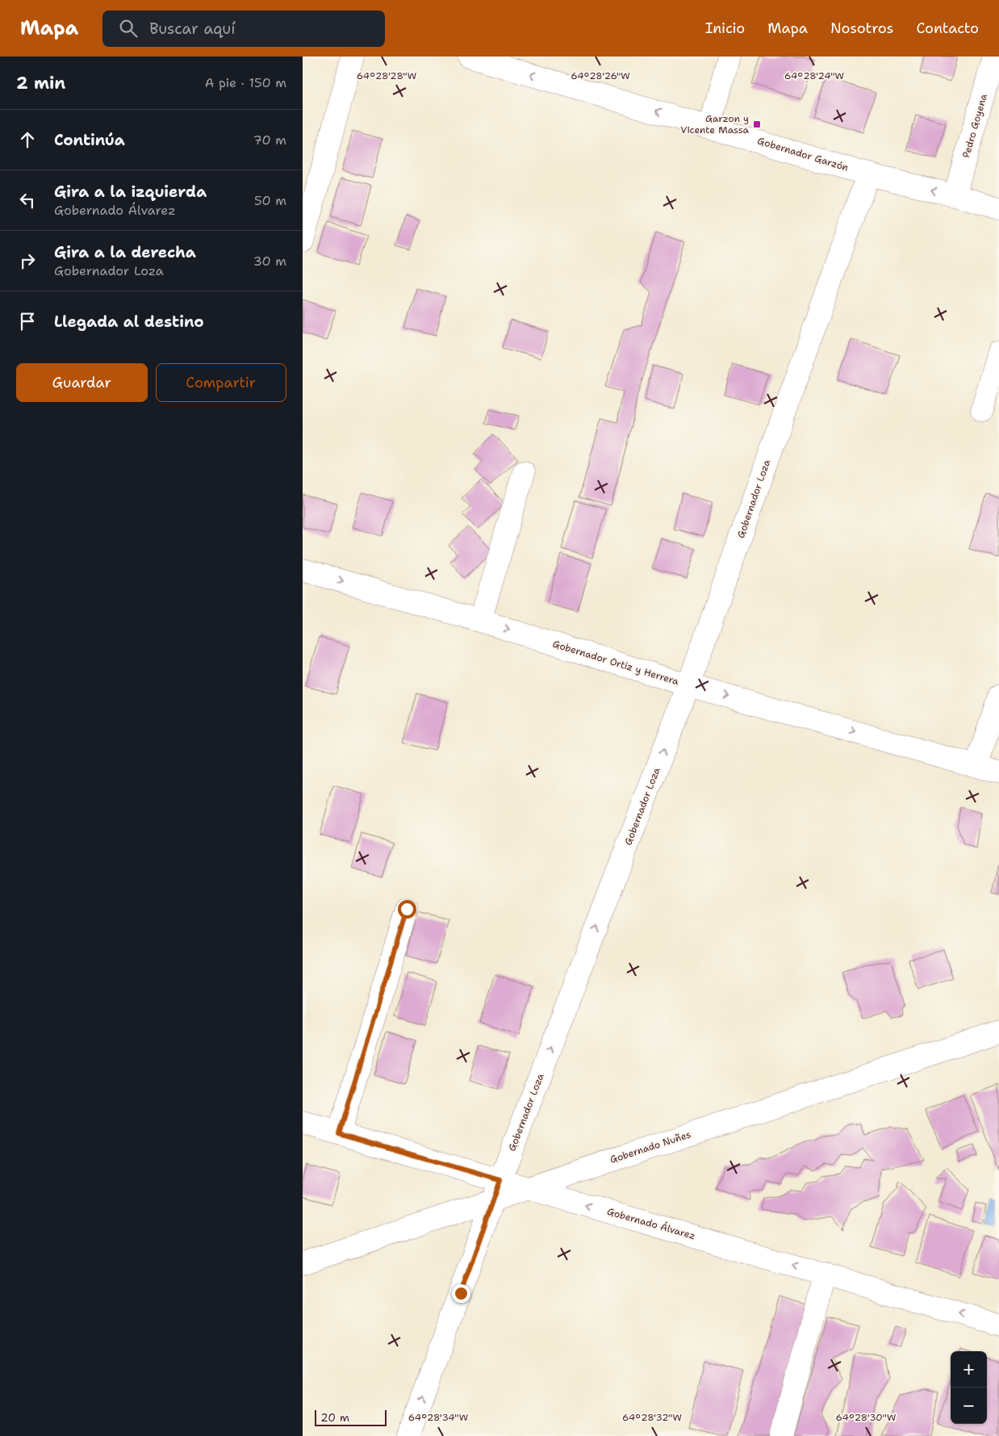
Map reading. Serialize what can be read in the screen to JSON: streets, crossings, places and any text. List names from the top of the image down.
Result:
{
  "streets": {
    "street": [
      "Pedro Goyena",
      "Gobernador Garzón",
      "Gobernador Loza",
      "Gobernador Ortiz y Herrera",
      "Gobernado Nuñes",
      "Gobernado Álvarez"
    ]
  },
  "crossings": [
    ["Pedro Goyena", "Gobernador Garzón"],
    ["Gobernador Garzón", "Gobernador Loza"],
    ["Gobernador Loza", "Gobernador Ortiz y Herrera"],
    ["Gobernador Loza", "Gobernado Álvarez"],
    ["Gobernado Nuñes", "Gobernado Álvarez"]
  ],
  "one_way": [
    "Gobernador Garzón",
    "Gobernador Loza",
    "Gobernador Ortiz y Herrera",
    "Gobernado Álvarez"
  ],
  "places": {
    "transit": ["Garzon y Vicente Massa"]
  },
  "scale_bar": "20 m",
  "page": {
    "header": "Mapa",
    "search": "Buscar aquí",
    "nav": [
      "Inicio",
      "Mapa",
      "Nosotros",
      "Contacto"
    ],
    "heading": ["2 min", "A pie · 150 m"],
    "list": [
      ["Continúa", "70 m"],
      ["Gira a la izquierda", "Gobernado Álvarez", "50 m"],
      ["Gira a la derecha", "Gobernador Loza", "30 m"],
      "Llegada al destino"
    ],
    "buttons": ["Guardar", "Compartir"],
    "map_buttons": ["+", "−"],
    "scale": "20 m"
  },
  "coordinates": [
    "64°28'28\"W",
    "64°28'26\"W",
    "64°28'24\"W",
    "64°28'34\"W",
    "64°28'32\"W",
    "64°28'30\"W"
  ]
}
